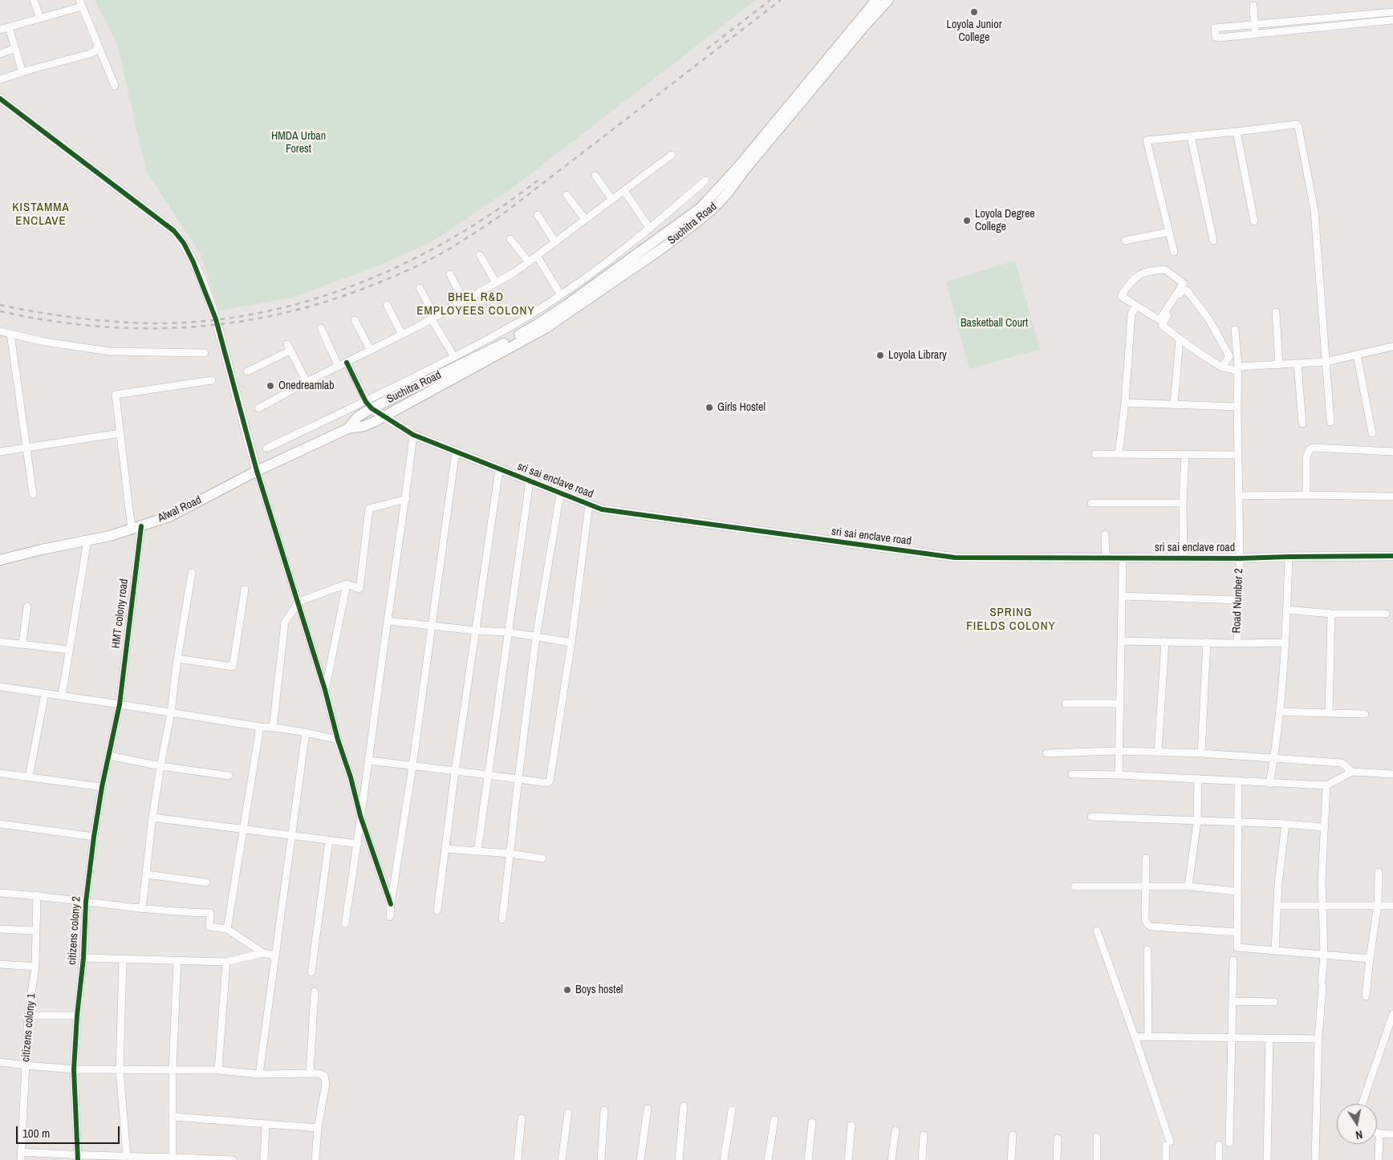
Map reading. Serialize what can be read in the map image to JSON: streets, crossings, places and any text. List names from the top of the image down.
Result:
{
  "streets": {
    "main road": ["Suchitra Road", "Alwal Road"],
    "street": [
      "sri sai enclave road",
      "Road Number 2",
      "HMT colony road",
      "citizens colony 2",
      "citizens colony 1"
    ]
  },
  "crossings": [
    ["Suchitra Road", "sri sai enclave road"],
    ["Suchitra Road", "Alwal Road"],
    ["sri sai enclave road", "Road Number 2"],
    ["Alwal Road", "HMT colony road"],
    ["HMT colony road", "citizens colony 2"]
  ],
  "districts": ["KISTAMMA ENCLAVE", "BHEL R&D EMPLOYEES COLONY", "SPRING FIELDS COLONY"],
  "parks": ["HMDA Urban Forest", "Basketball Court"],
  "places": [
    "Loyola Junior College",
    "Loyola Degree College",
    "Loyola Library",
    "Onedreamlab",
    "Girls Hostel",
    "Boys hostel"
  ],
  "scale_bar": "100 m",
  "north": "bottom"
}
